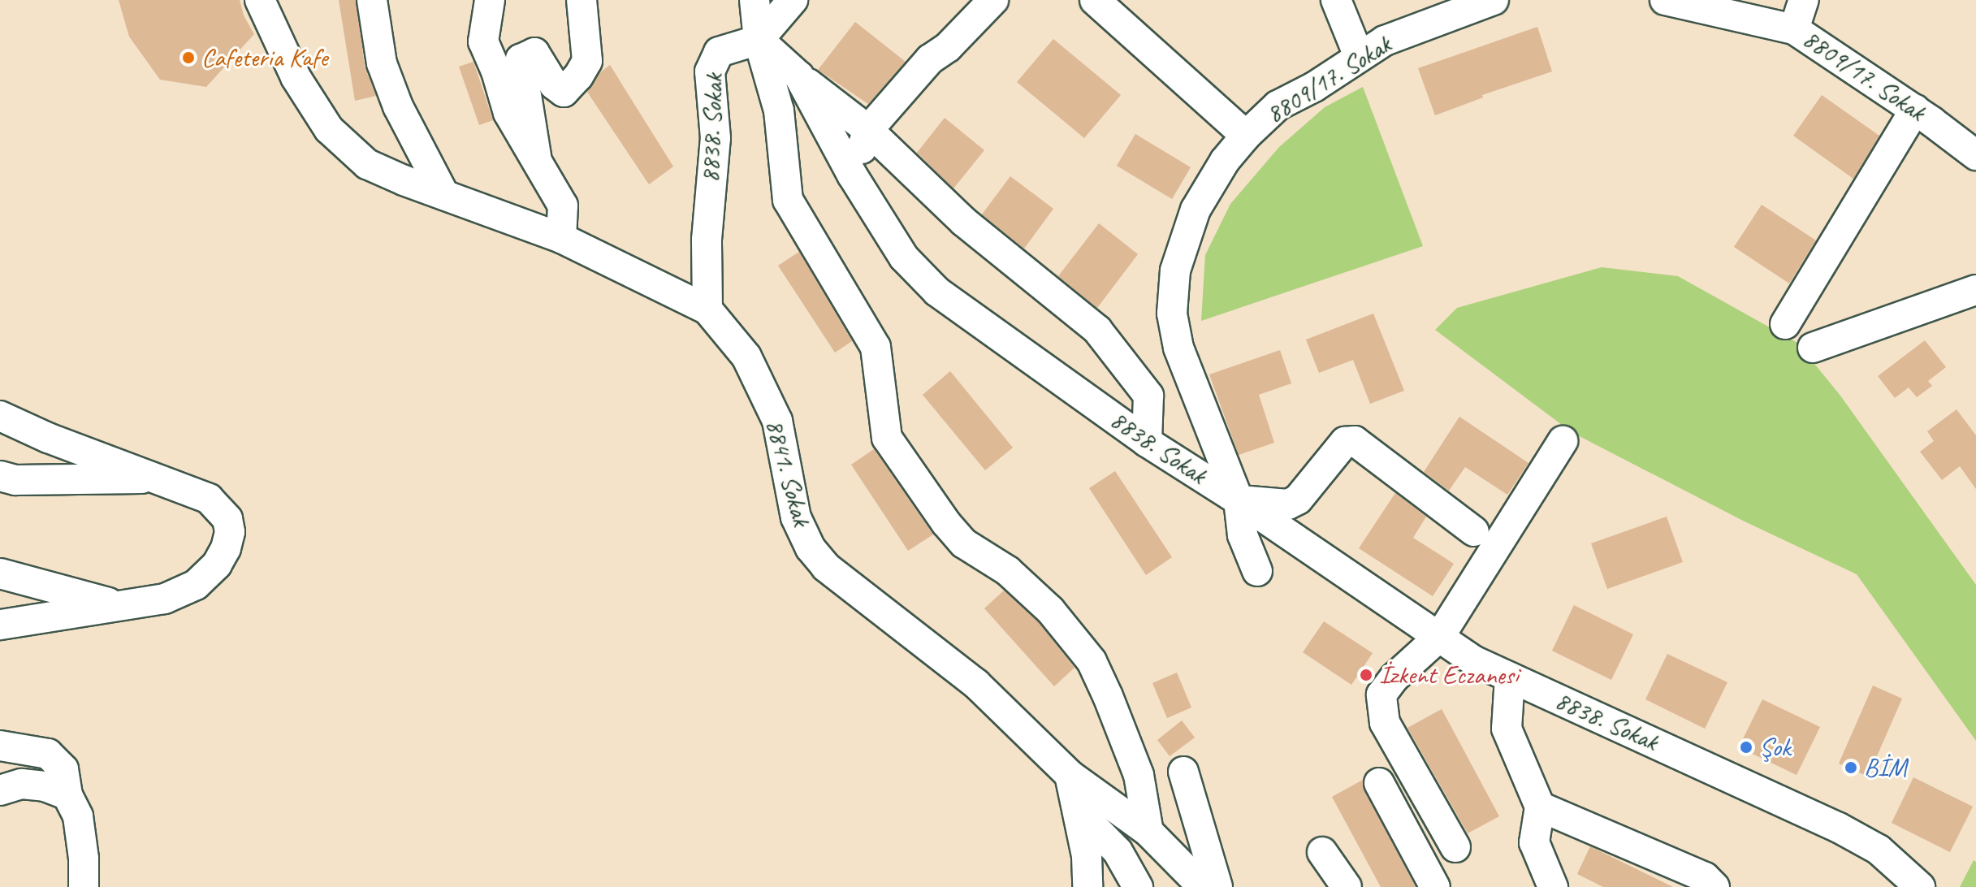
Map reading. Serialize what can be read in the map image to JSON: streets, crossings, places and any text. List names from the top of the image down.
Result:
{
  "streets": {
    "street": ["8809/17. Sokak", "8838. Sokak", "8841. Sokak"]
  },
  "crossings": [
    ["8809/17. Sokak", "8838. Sokak"],
    ["8838. Sokak", "8841. Sokak"]
  ],
  "places": [
    "Cafeteria Kafe",
    "İzkent Eczanesi",
    "Şok",
    "BİM"
  ]
}
